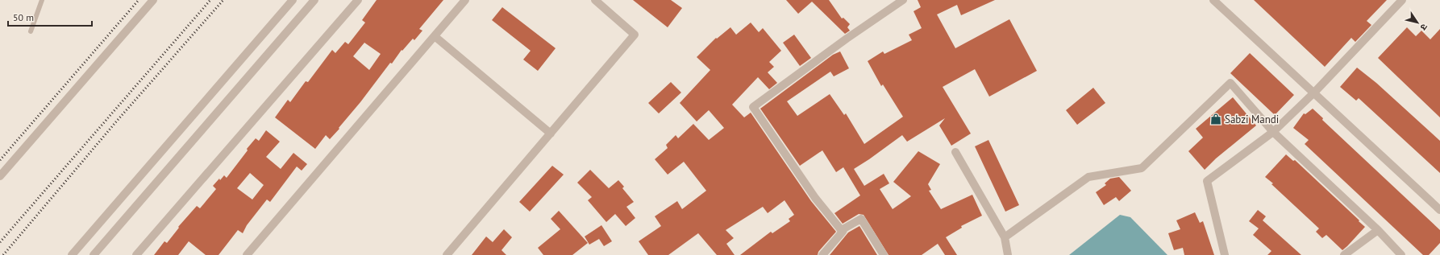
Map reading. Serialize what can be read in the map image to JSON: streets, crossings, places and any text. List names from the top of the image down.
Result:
{
  "places": {
    "shop": ["Sabzi Mandi"]
  },
  "scale_bar": "50 m",
  "north": "bottom right"
}
